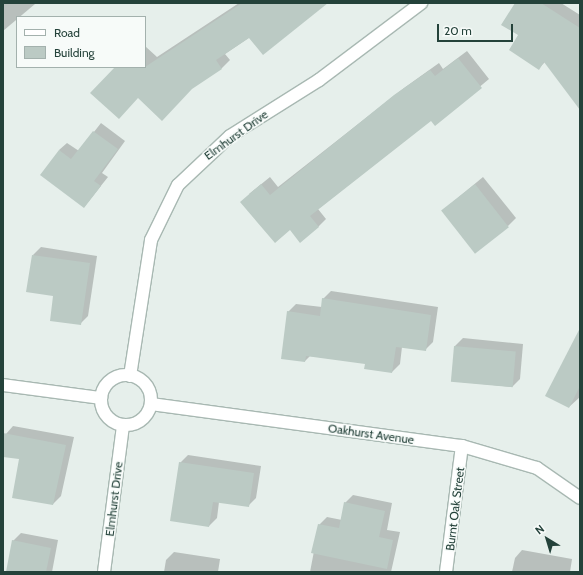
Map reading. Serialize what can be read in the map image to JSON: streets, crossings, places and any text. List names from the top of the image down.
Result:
{
  "streets": {
    "street": ["Elmhurst Drive", "Oakhurst Avenue", "Burnt Oak Street"]
  },
  "crossings": [
    ["Elmhurst Drive", "Oakhurst Avenue"],
    ["Oakhurst Avenue", "Burnt Oak Street"]
  ],
  "legend": ["Road", "Building"],
  "scale_bar": "20 m",
  "north": "top left"
}
